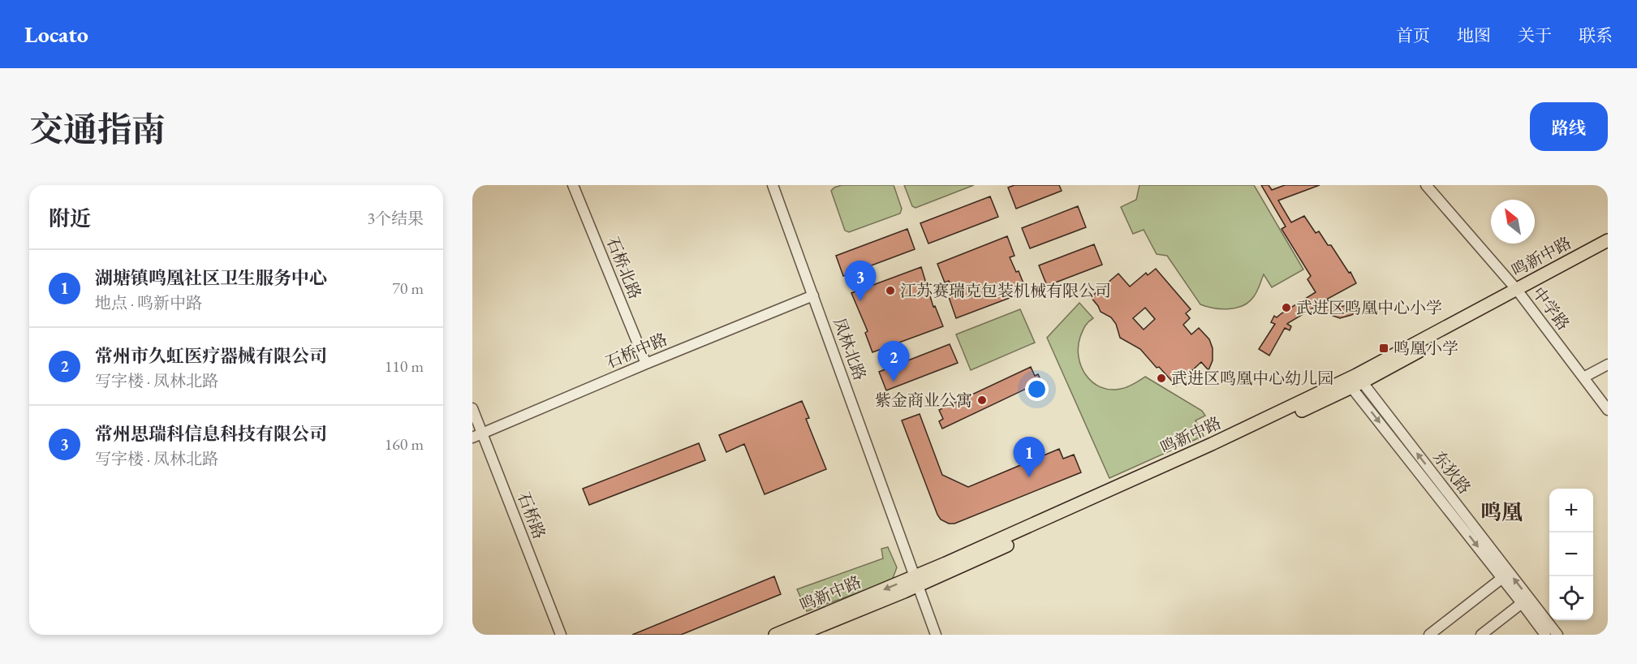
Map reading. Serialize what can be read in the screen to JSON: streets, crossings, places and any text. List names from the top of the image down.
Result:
{
  "streets": {
    "main road": ["鸣新中路"],
    "street": [
      "石桥北路",
      "中学路",
      "凤林北路",
      "石桥中路",
      "东狄路",
      "石桥路"
    ]
  },
  "crossings": [
    ["鸣新中路", "中学路"],
    ["鸣新中路", "凤林北路"],
    ["鸣新中路", "东狄路"],
    ["石桥北路", "石桥中路"],
    ["凤林北路", "石桥中路"],
    ["石桥中路", "石桥路"]
  ],
  "districts": ["鸣凰"],
  "places": {
    "other": [
      "江苏赛瑞克包装机械有限公司",
      "武进区鸣凰中心小学",
      "武进区鸣凰中心幼儿园",
      "紫金商业公寓"
    ],
    "transit": ["鸣凰小学"]
  },
  "north": "top left",
  "page": {
    "header": "Locato",
    "nav": [
      "首页",
      "地图",
      "关于",
      "联系"
    ],
    "title": "交通指南",
    "buttons": "路线",
    "heading": ["附近", "3个结果"],
    "list": [
      {
        "mark": "1",
        "name": "湖塘镇鸣凰社区卫生服务中心",
        "note": "地点 · 鸣新中路",
        "value": "70 m"
      },
      {
        "mark": "2",
        "name": "常州市久虹医疗器械有限公司",
        "note": "写字楼 · 凤林北路",
        "value": "110 m"
      },
      {
        "mark": "3",
        "name": "常州思瑞科信息科技有限公司",
        "note": "写字楼 · 凤林北路",
        "value": "160 m"
      }
    ],
    "pins": ["3", "2", "1"],
    "map_buttons": ["+", "−"]
  }
}
